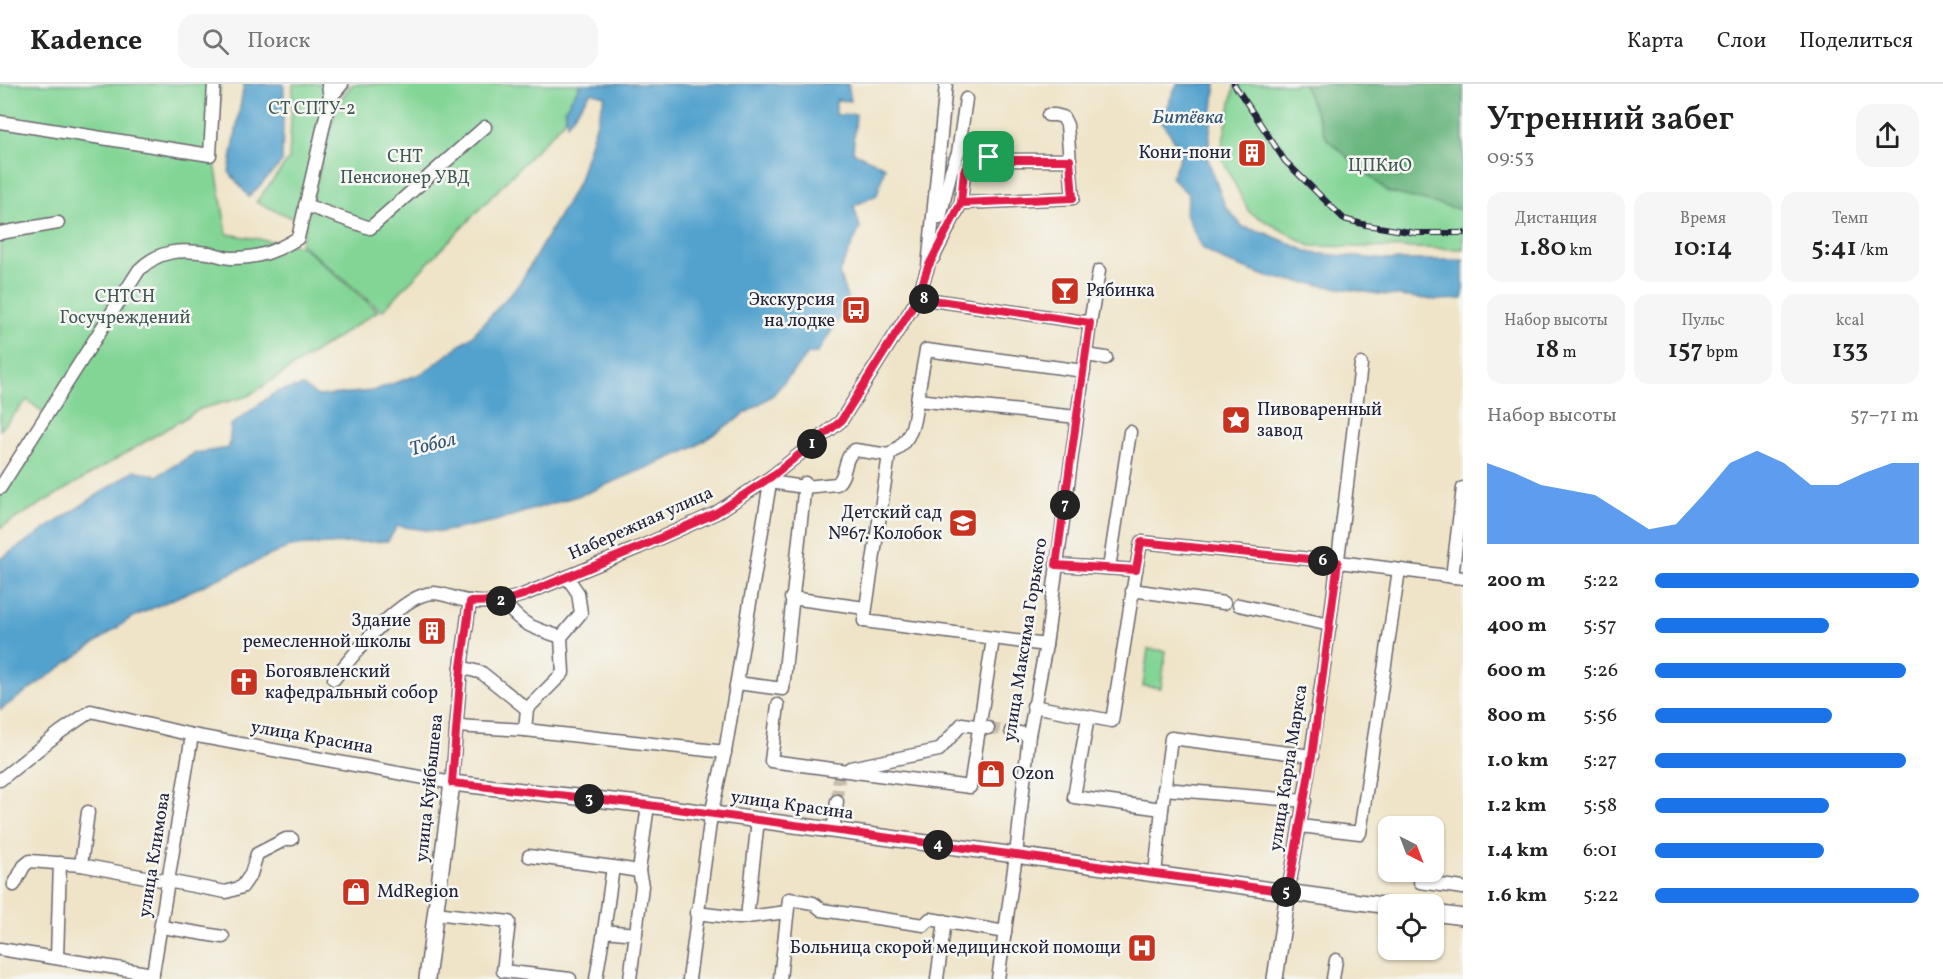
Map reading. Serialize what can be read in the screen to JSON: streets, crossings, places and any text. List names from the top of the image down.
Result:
{
  "streets": {
    "main road": ["улица Красина", "улица Карла Маркса", "улица Куйбышева"],
    "street": ["Набережная улица", "улица Максима Горького", "улица Климова"]
  },
  "crossings": [
    ["Набережная улица", "улица Куйбышева"],
    ["улица Максима Горького", "улица Красина"],
    ["улица Красина", "улица Карла Маркса"],
    ["улица Красина", "улица Куйбышева"],
    ["улица Красина", "улица Климова"]
  ],
  "water": ["Битёвка", "Тобол"],
  "parks": [
    "СТ СПТУ-2",
    "СНТ Пенсионер УВД",
    "ЦПКиО",
    "СНТСН Госучреждений"
  ],
  "places": {
    "building": ["Кони-пони", "Здание ремесленной школы"],
    "bar": ["Рябинка"],
    "bus stop": ["Экскурсия на лодке"],
    "place": ["Пивоваренный завод"],
    "school or university": ["Детский сад №67. Колобок"],
    "church": ["Богоявленский кафедральный собор"],
    "shop": ["Ozon", "MdRegion"],
    "hospital": ["Больница скорой медицинской помощи"]
  },
  "north": "bottom right",
  "page": {
    "header": "Kadence",
    "search": "Поиск",
    "nav": ["Карта", "Слои", "Поделиться"],
    "heading": ["Утренний забег", "09:53"],
    "stats": [
      ["Дистанция", "1.80 km"],
      ["Время", "10:14"],
      ["Темп", "5:41 /km"],
      ["Набор высоты", "18 m"],
      ["Пульс", "157 bpm"],
      ["kcal", "133"]
    ],
    "pins": [
      "8",
      "1",
      "7",
      "6",
      "2",
      "3",
      "4",
      "5"
    ],
    "chart": ["Набор высоты", "57–71 m"],
    "list": [
      {
        "name": "200 m",
        "note": "5:22"
      },
      {
        "name": "400 m",
        "note": "5:57"
      },
      {
        "name": "600 m",
        "note": "5:26"
      },
      {
        "name": "800 m",
        "note": "5:56"
      },
      {
        "name": "1.0 km",
        "note": "5:27"
      },
      {
        "name": "1.2 km",
        "note": "5:58"
      },
      {
        "name": "1.4 km",
        "note": "6:01"
      },
      {
        "name": "1.6 km",
        "note": "5:22"
      }
    ]
  }
}
